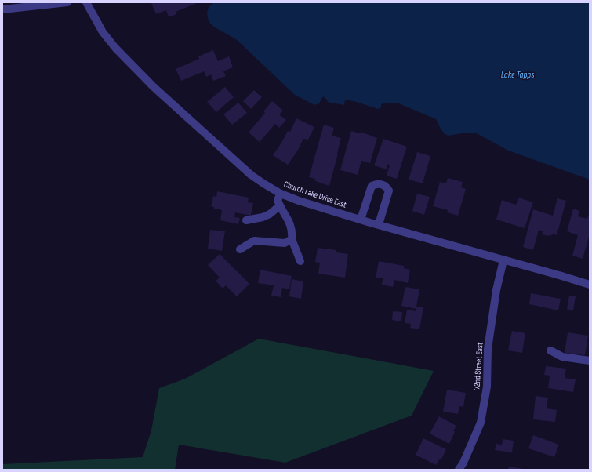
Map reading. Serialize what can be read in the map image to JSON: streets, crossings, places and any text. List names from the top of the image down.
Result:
{
  "streets": {
    "street": ["Church Lake Drive East", "72nd Street East"]
  },
  "crossings": [
    ["Church Lake Drive East", "72nd Street East"]
  ],
  "water": ["Lake Tapps"]
}
